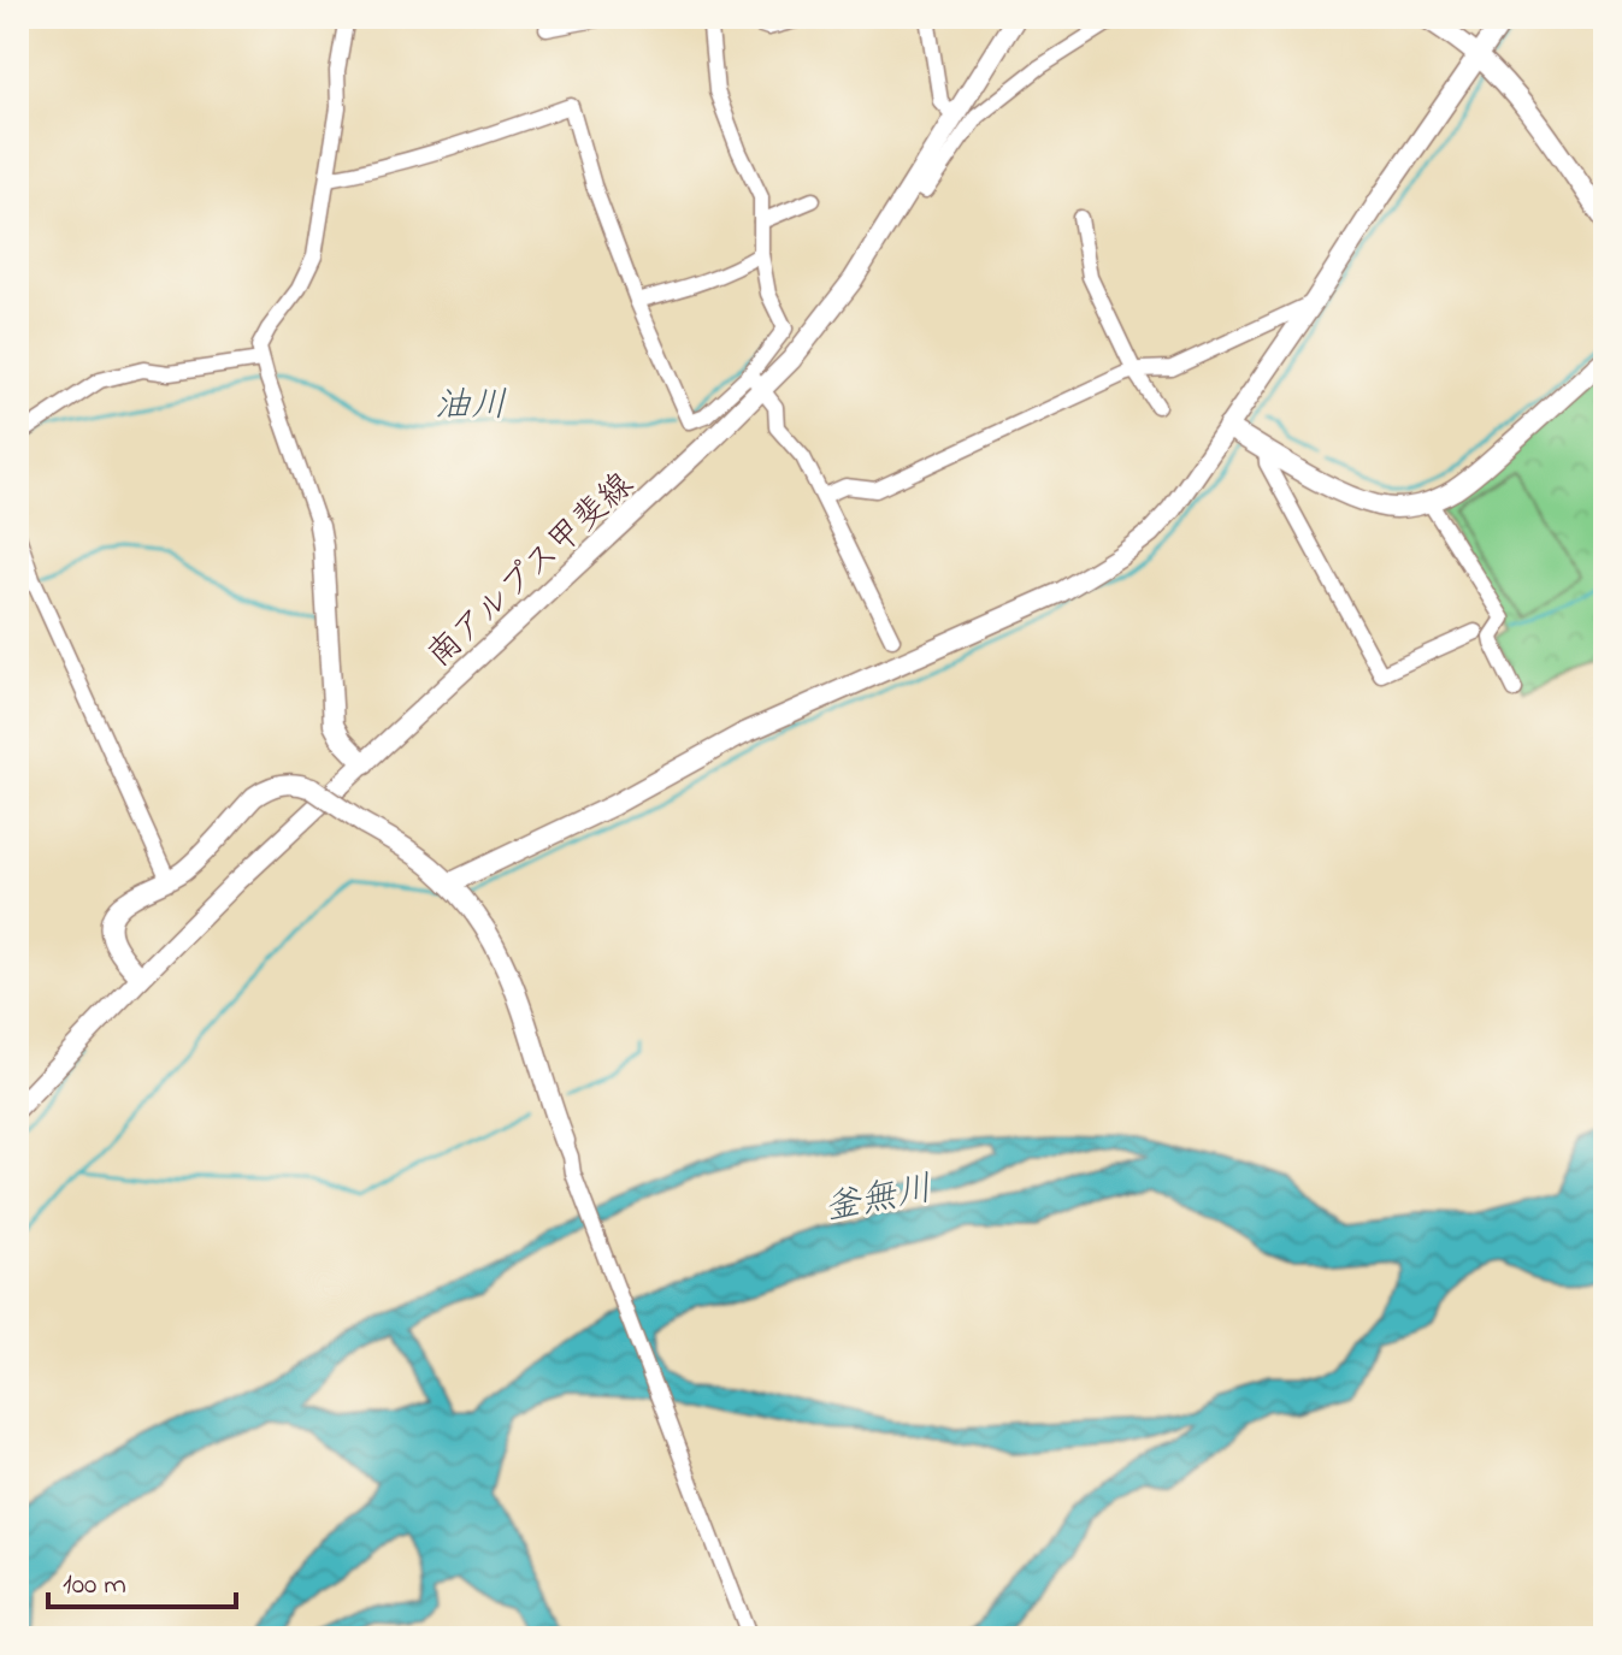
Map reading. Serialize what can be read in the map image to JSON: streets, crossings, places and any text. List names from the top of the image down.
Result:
{
  "streets": {
    "street": ["南アルプス甲斐線"]
  },
  "water": ["油川", "釜無川"],
  "scale_bar": "100 m"
}
